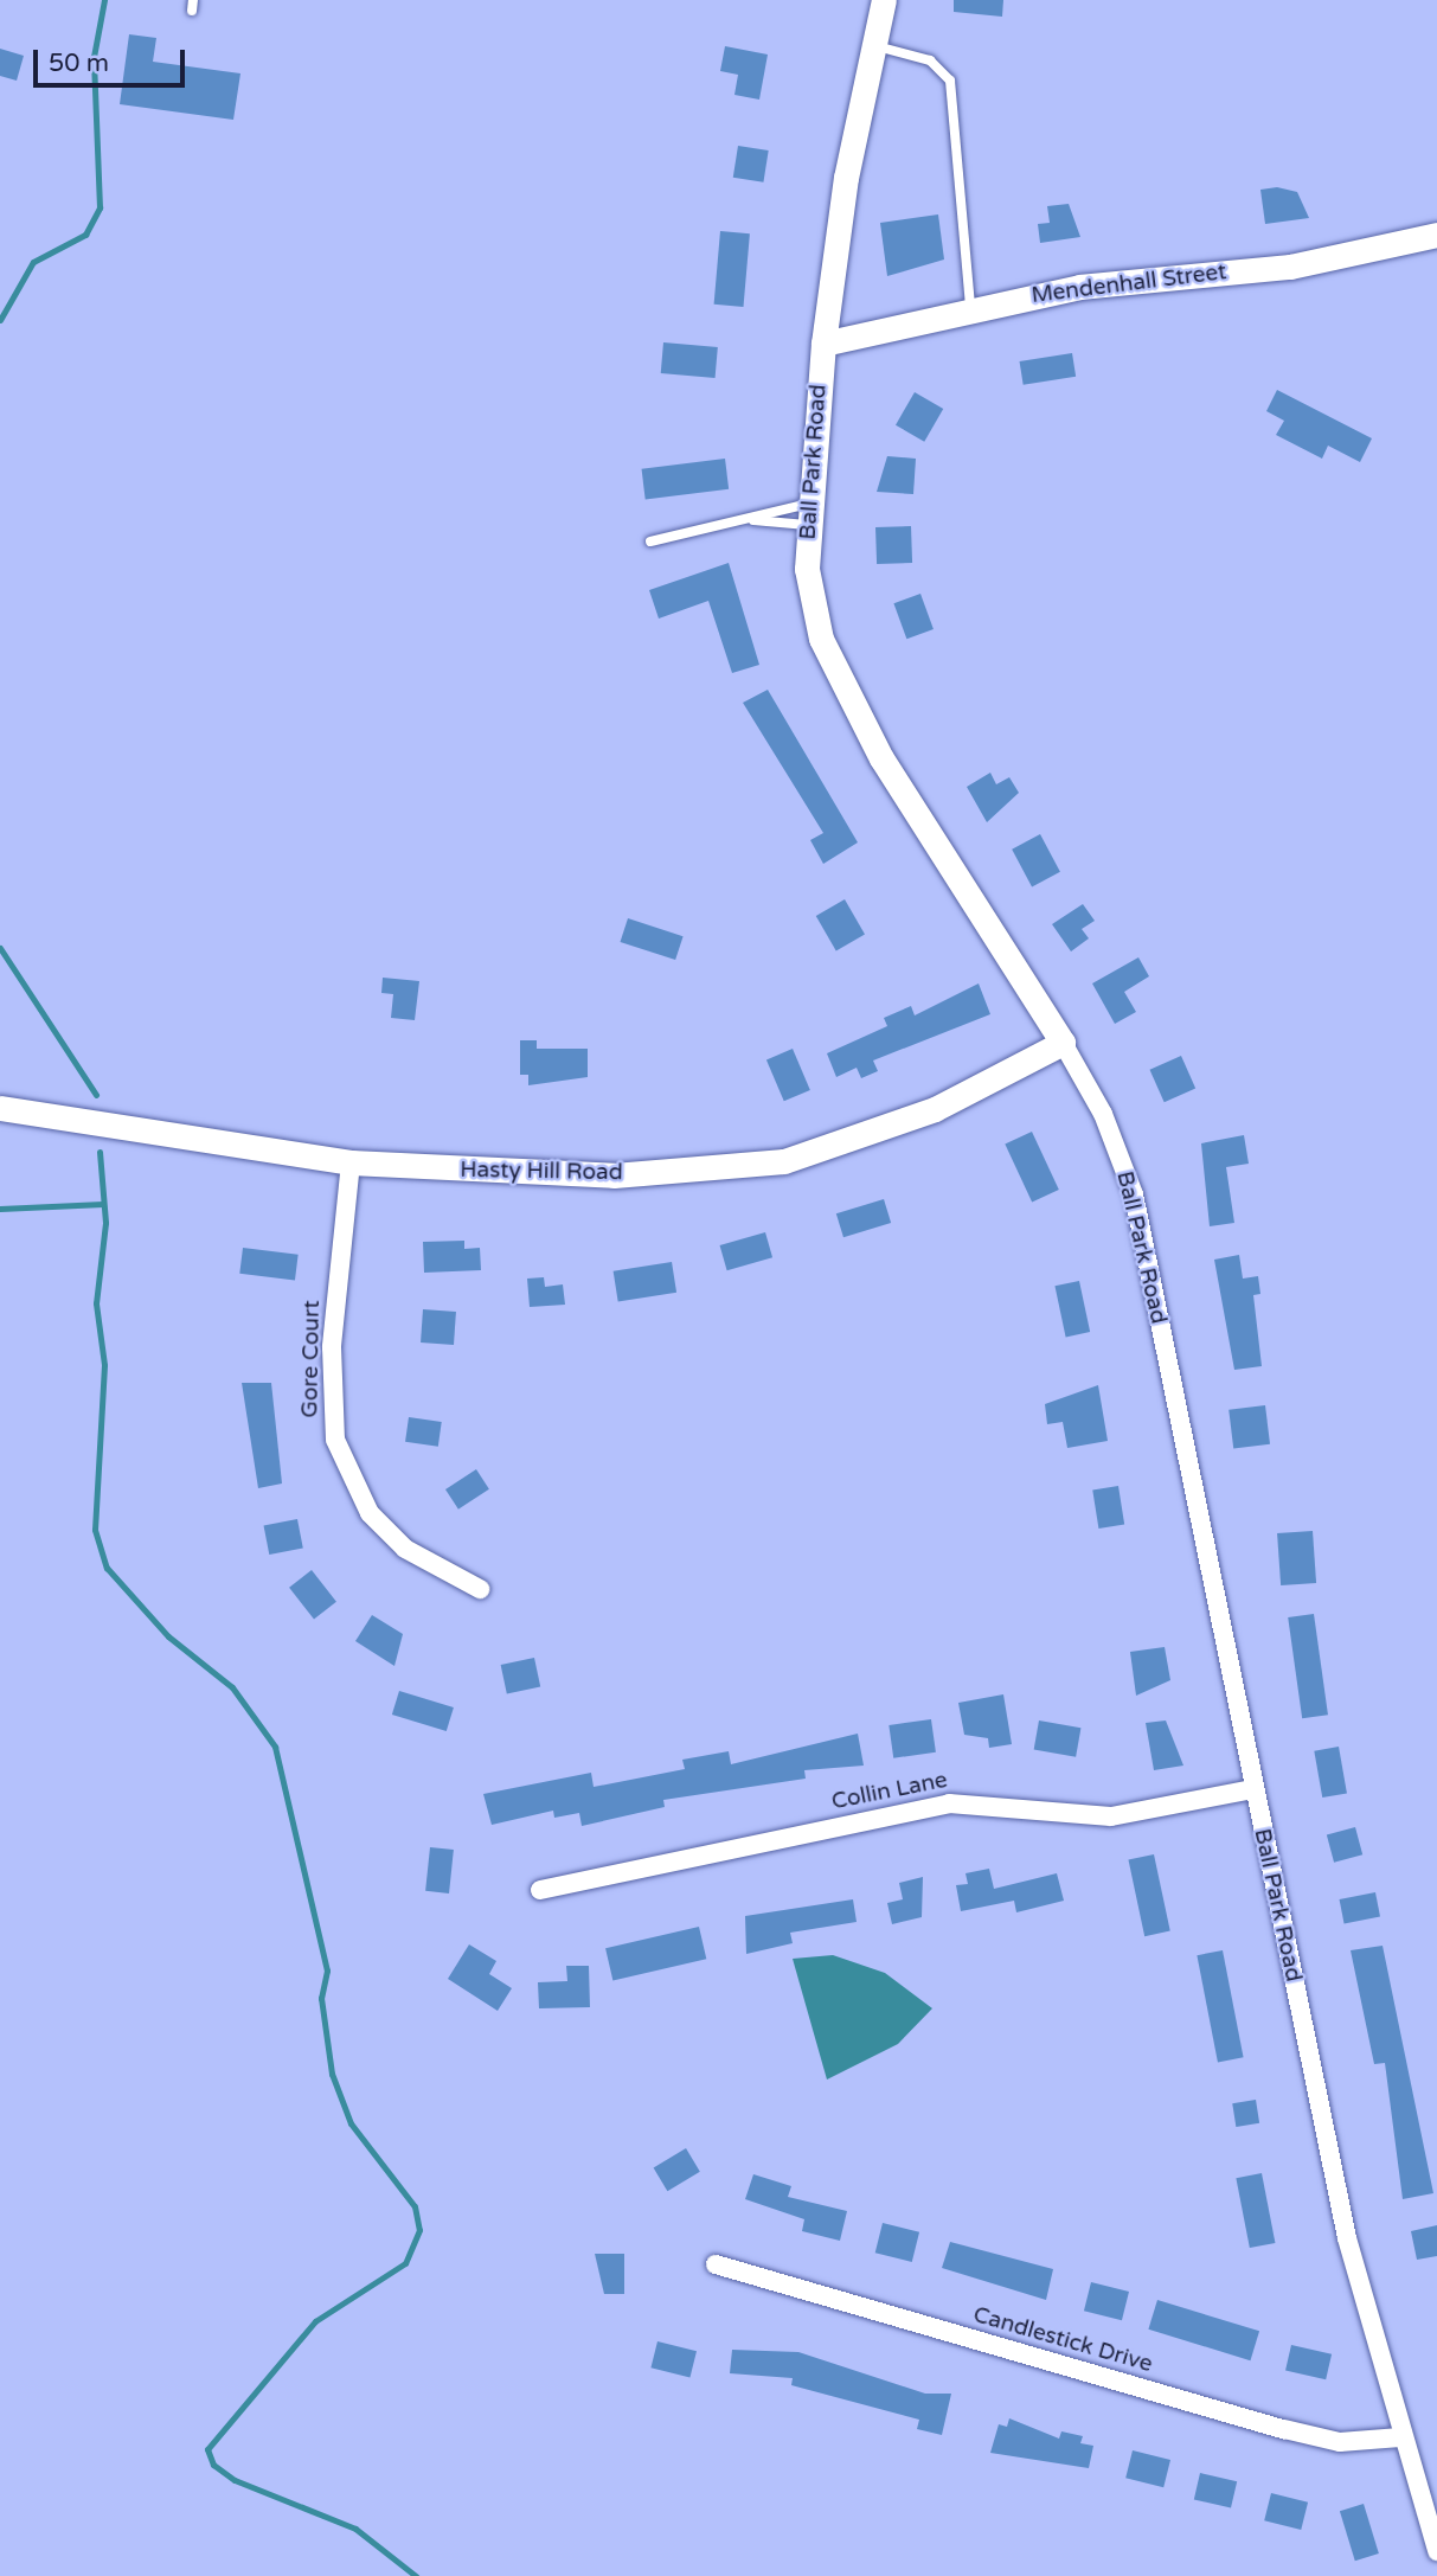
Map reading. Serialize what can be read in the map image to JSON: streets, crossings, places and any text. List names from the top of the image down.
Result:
{
  "streets": {
    "street": [
      "Mendenhall Street",
      "Ball Park Road",
      "Hasty Hill Road",
      "Gore Court",
      "Collin Lane",
      "Candlestick Drive"
    ]
  },
  "crossings": [
    ["Mendenhall Street", "Ball Park Road"],
    ["Ball Park Road", "Hasty Hill Road"],
    ["Ball Park Road", "Collin Lane"],
    ["Ball Park Road", "Candlestick Drive"],
    ["Hasty Hill Road", "Gore Court"]
  ],
  "scale_bar": "50 m"
}
